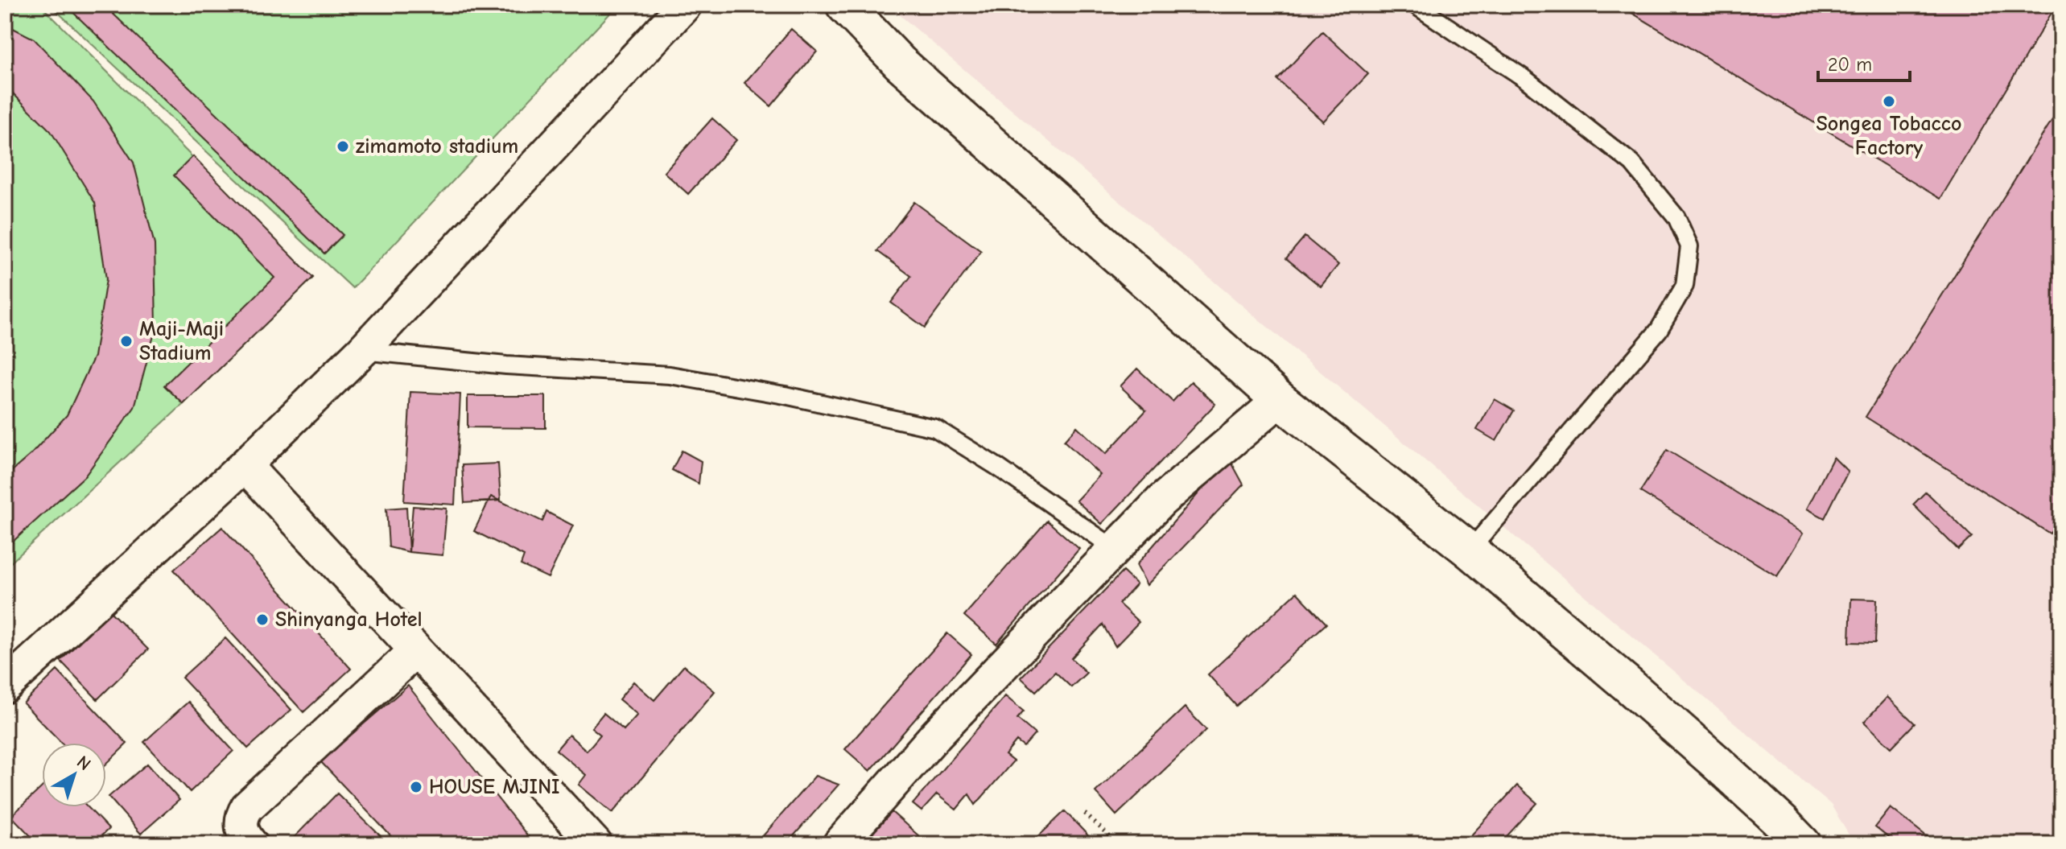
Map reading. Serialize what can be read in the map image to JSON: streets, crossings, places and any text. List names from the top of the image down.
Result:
{
  "places": [
    "Songea Tobacco Factory",
    "zimamoto stadium",
    "Maji-Maji Stadium",
    "Shinyanga Hotel",
    "HOUSE MJINI"
  ],
  "scale_bar": "20 m",
  "north": "top right"
}
